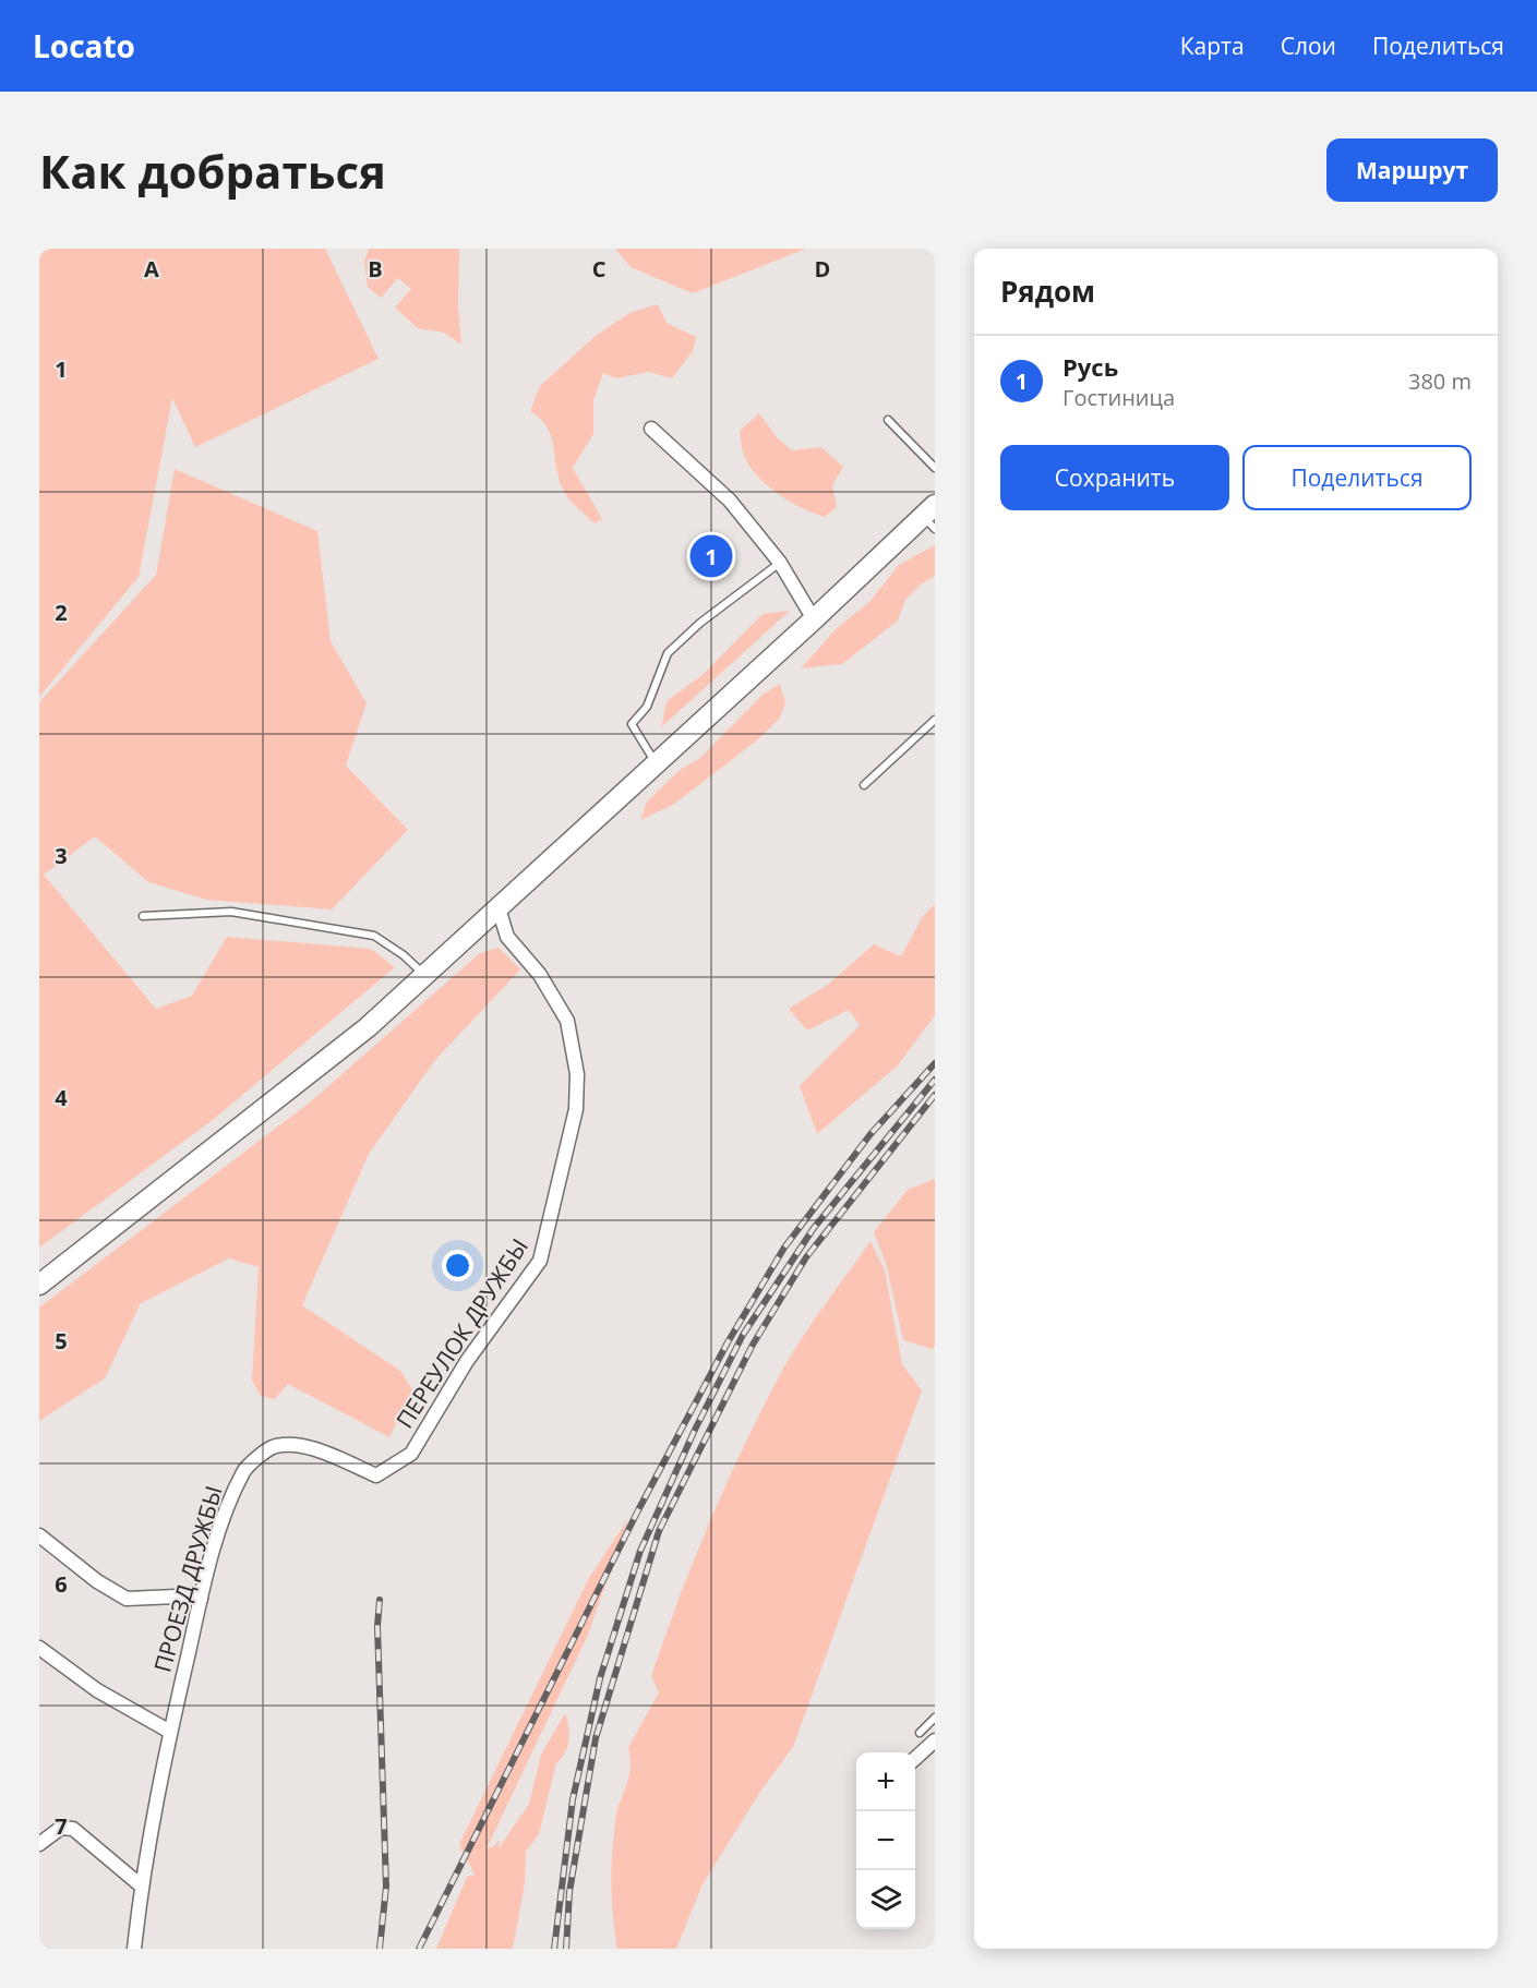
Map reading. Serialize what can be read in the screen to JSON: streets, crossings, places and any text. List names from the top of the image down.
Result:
{
  "streets": {
    "street": ["ПЕРЕУЛОК ДРУЖБЫ", "ПРОЕЗД ДРУЖБЫ"]
  },
  "crossings": [
    ["ПЕРЕУЛОК ДРУЖБЫ", "ПРОЕЗД ДРУЖБЫ"]
  ],
  "page": {
    "header": "Locato",
    "nav": ["Карта", "Слои", "Поделиться"],
    "buttons": [
      "Маршрут",
      ["Сохранить", "Поделиться"]
    ],
    "title": "Как добраться",
    "heading": "Рядом",
    "list": [
      {
        "mark": "1",
        "name": "Русь",
        "note": "Гостиница",
        "value": "380 m"
      }
    ],
    "pins": "1",
    "map_buttons": ["+", "−"]
  },
  "grid": {
    "columns": [
      "A",
      "B",
      "C",
      "D"
    ],
    "rows": [
      "1",
      "2",
      "3",
      "4",
      "5",
      "6",
      "7"
    ]
  }
}
